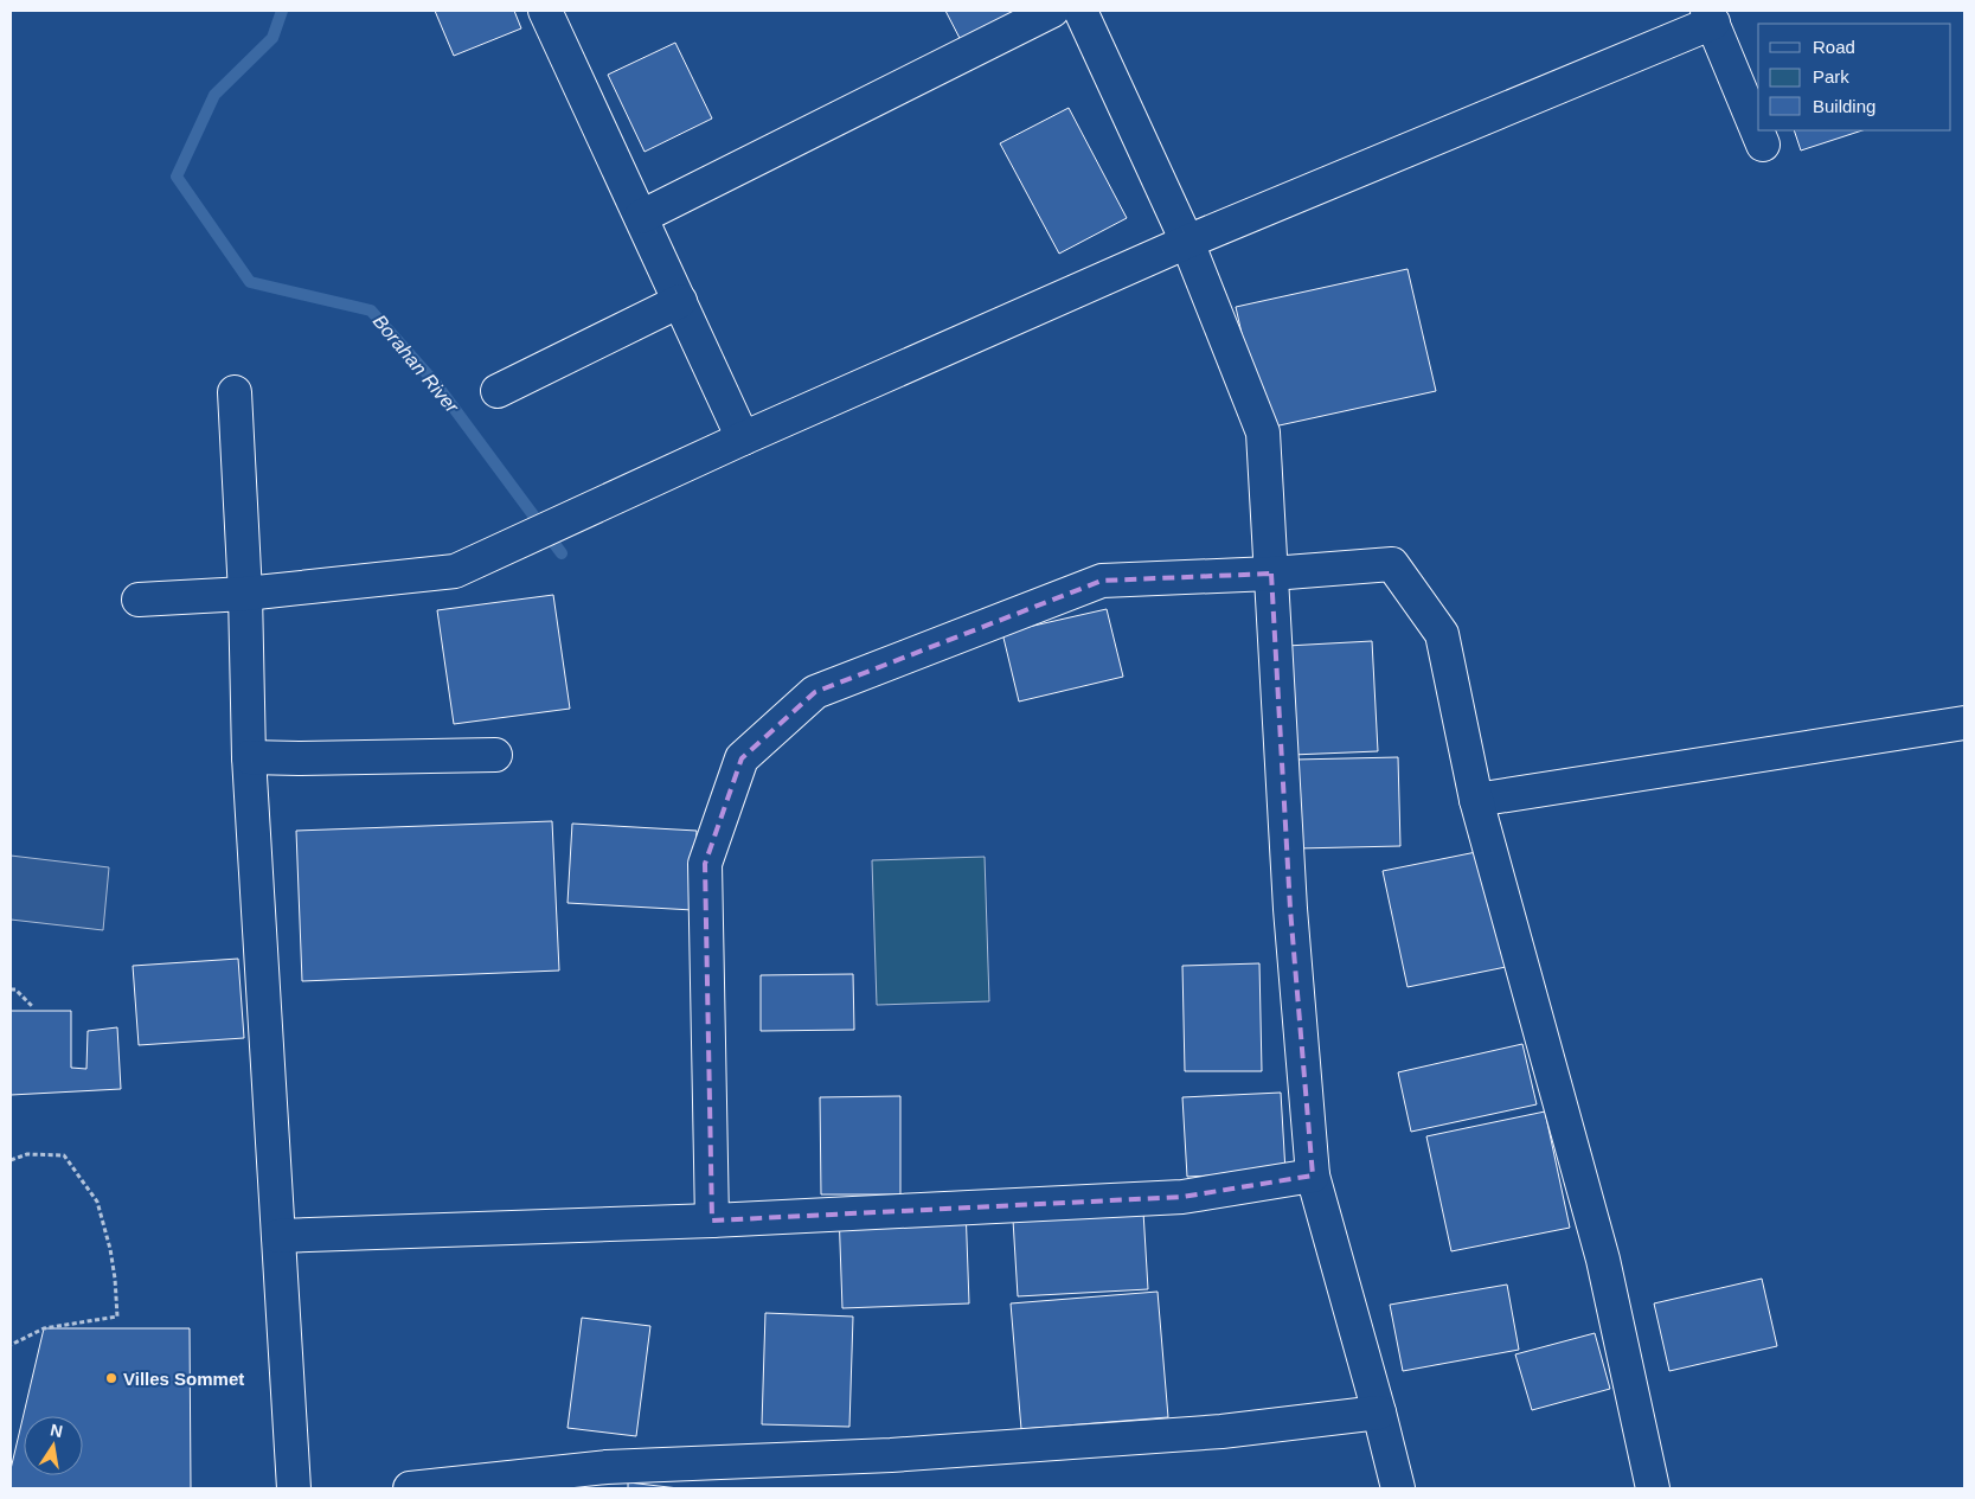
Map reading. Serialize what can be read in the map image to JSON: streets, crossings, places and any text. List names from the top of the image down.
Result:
{
  "water": ["Borahan River"],
  "places": ["Villes Sommet"],
  "legend": ["Road", "Park", "Building"],
  "north": "top"
}
